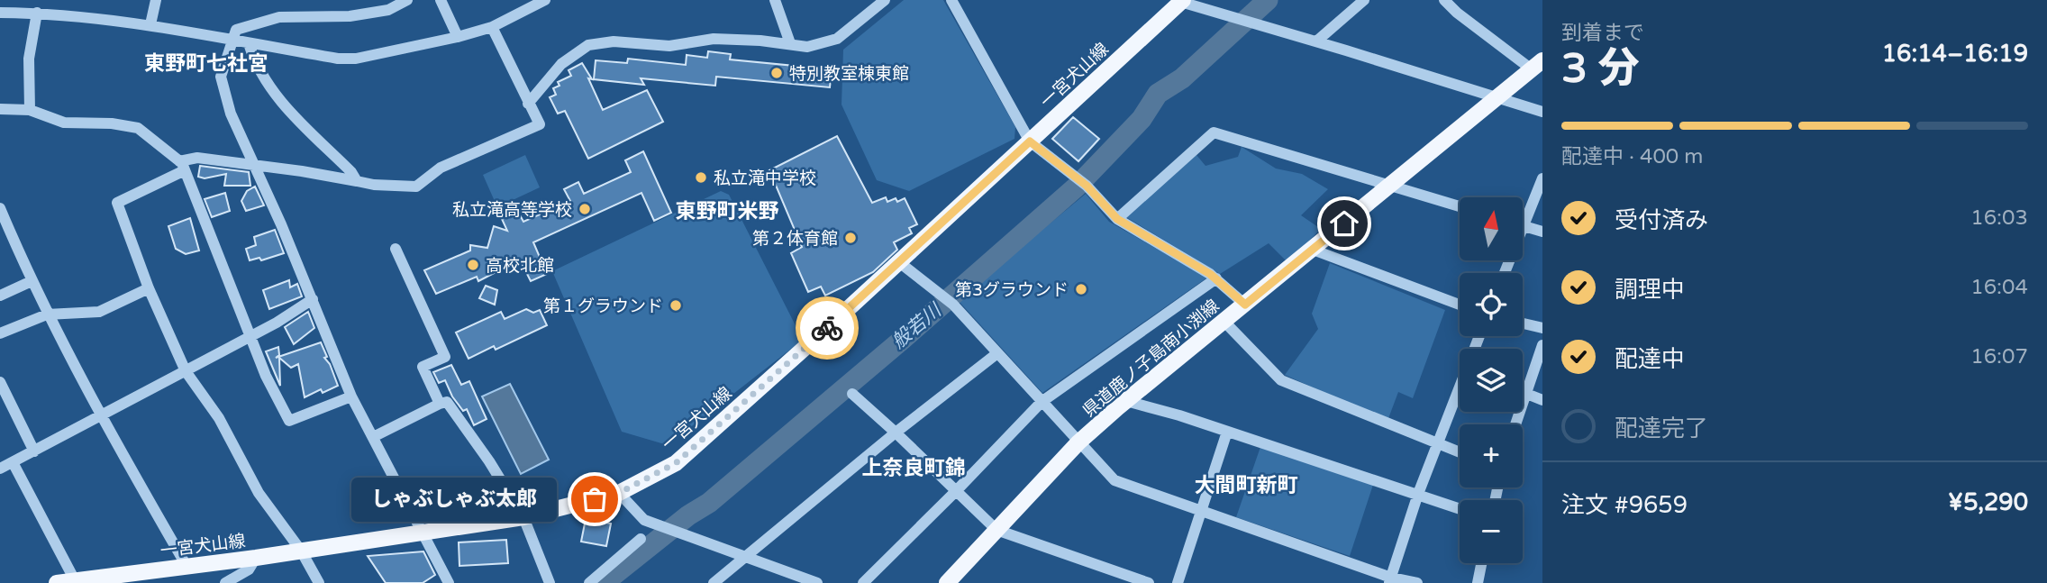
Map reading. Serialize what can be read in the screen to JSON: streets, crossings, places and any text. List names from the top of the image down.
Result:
{
  "streets": {
    "main road": ["一宮犬山線", "県道鹿ノ子島南小渕線"]
  },
  "districts": [
    "東野町七社宮",
    "東野町米野",
    "上奈良町錦",
    "大間町新町"
  ],
  "water": ["般若川"],
  "places": [
    "特別教室棟東館",
    "私立滝中学校",
    "私立滝高等学校",
    "第２体育館",
    "高校北館",
    "第3グラウンド",
    "第１グラウンド",
    "しゃぶしゃぶ太郎"
  ],
  "north": "top",
  "page": {
    "heading": ["3 分", "到着まで", "16:14–16:19"],
    "panel": ["注文 #9659", "¥5,290"],
    "bar": "配達中 · 400 m",
    "list": [
      ["受付済み", "16:03"],
      ["調理中", "16:04"],
      ["配達中", "16:07"],
      "配達完了"
    ],
    "map_buttons": ["+", "−"],
    "bubble": "しゃぶしゃぶ太郎"
  }
}
